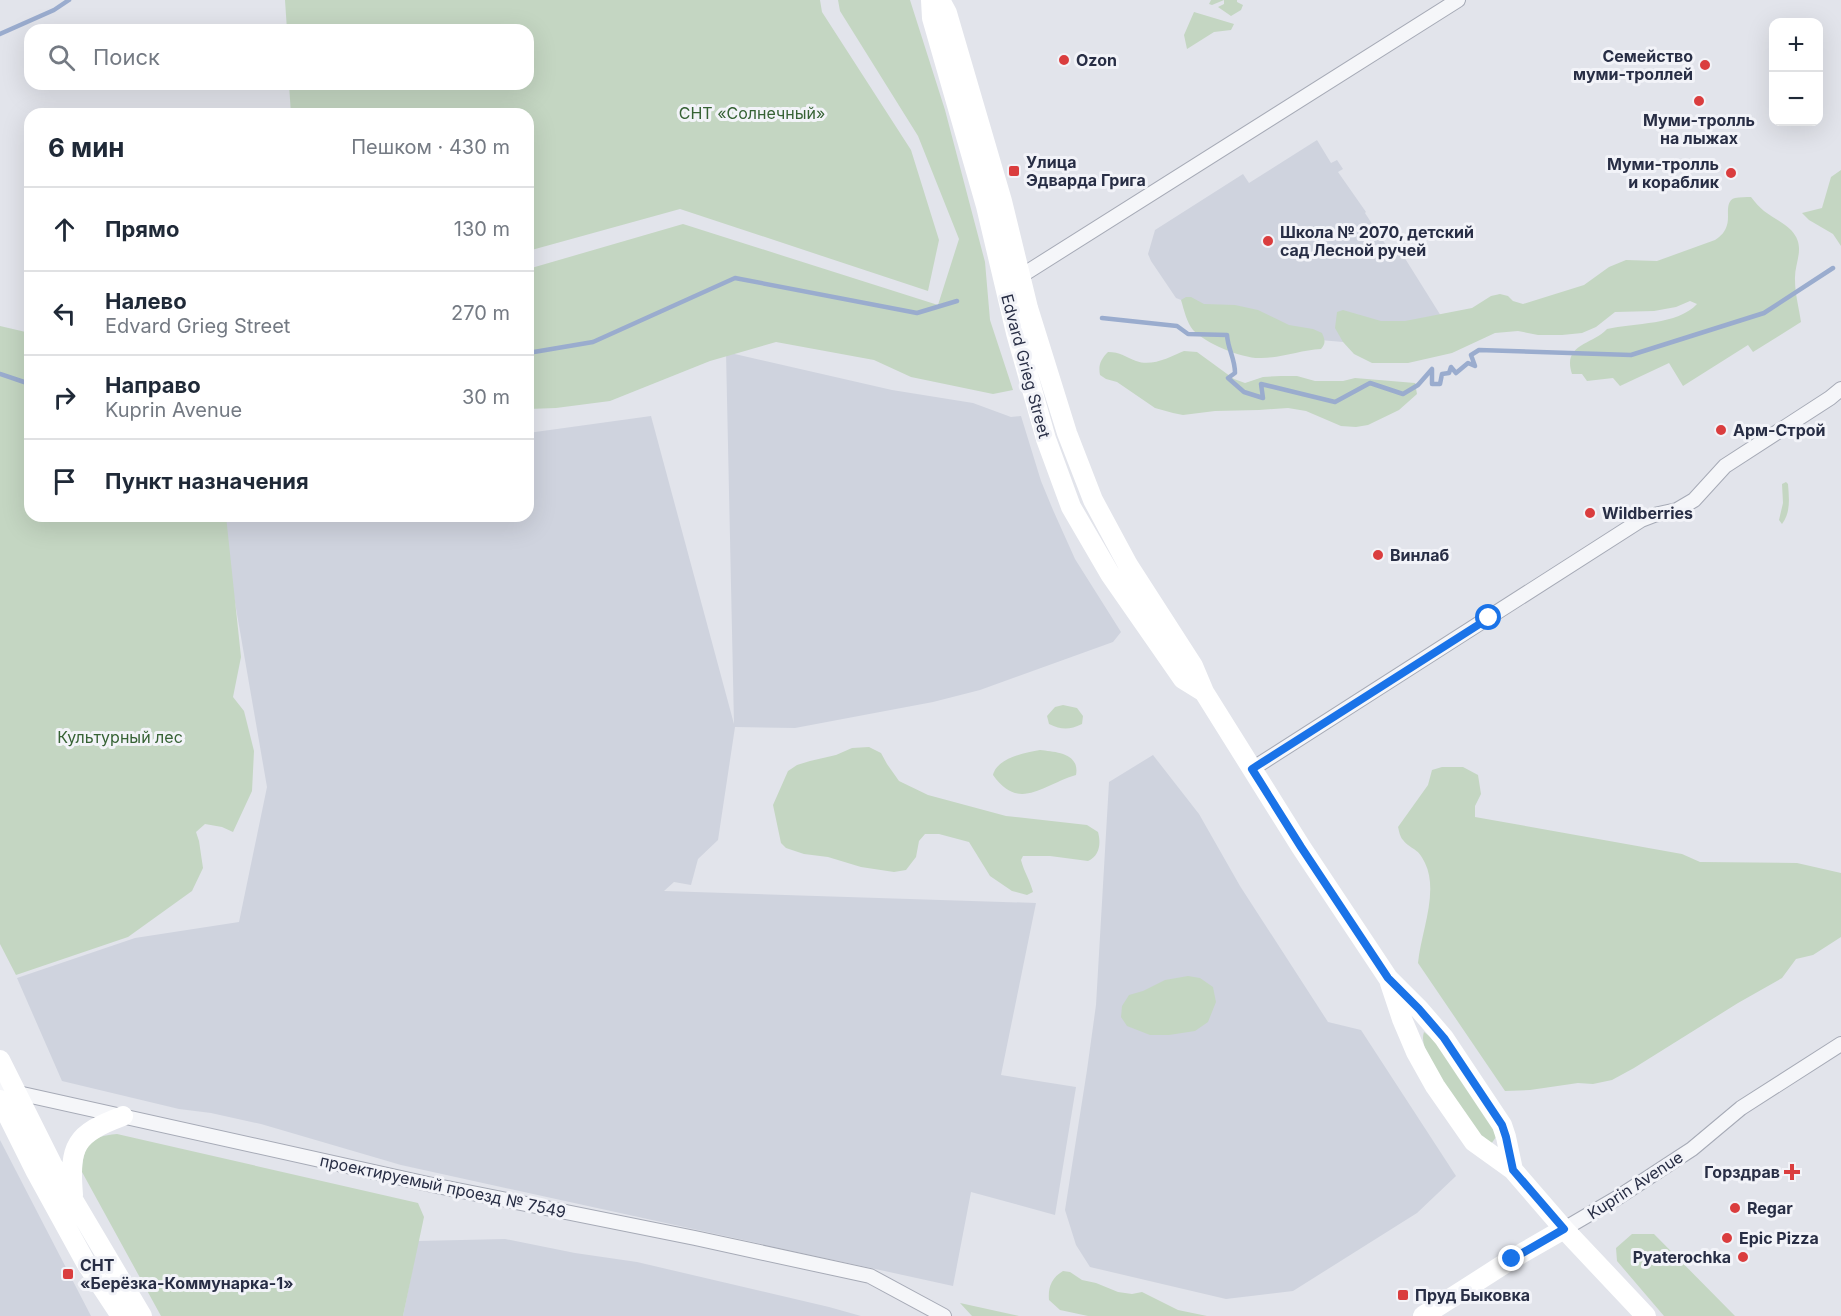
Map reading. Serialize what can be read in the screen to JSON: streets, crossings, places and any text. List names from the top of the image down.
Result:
{
  "streets": {
    "street": ["Edvard Grieg Street", "Kuprin Avenue", "проектируемый проезд № 7549"]
  },
  "crossings": [
    ["Edvard Grieg Street", "Kuprin Avenue"]
  ],
  "parks": ["СНТ «Солнечный»", "Культурный лес"],
  "places": {
    "other": [
      "Ozon",
      "Семейство муми-троллей",
      "Муми-тролль на лыжах",
      "Муми-тролль и кораблик",
      "Школа № 2070, детский сад Лесной ручей",
      "Арм-Строй",
      "Wildberries",
      "Винлаб",
      "Regar",
      "Epic Pizza",
      "Pyaterochka"
    ],
    "transit": ["Улица Эдварда Грига", "СНТ «Берёзка-Коммунарка-1»", "Пруд Быковка"],
    "health": ["Горздрав"]
  },
  "page": {
    "map_buttons": ["+", "−"],
    "search": "Поиск",
    "heading": ["6 мин", "Пешком · 430 m"],
    "list": [
      ["Прямо", "130 m"],
      ["Налево", "Edvard Grieg Street", "270 m"],
      ["Направо", "Kuprin Avenue", "30 m"],
      "Пункт назначения"
    ]
  }
}
